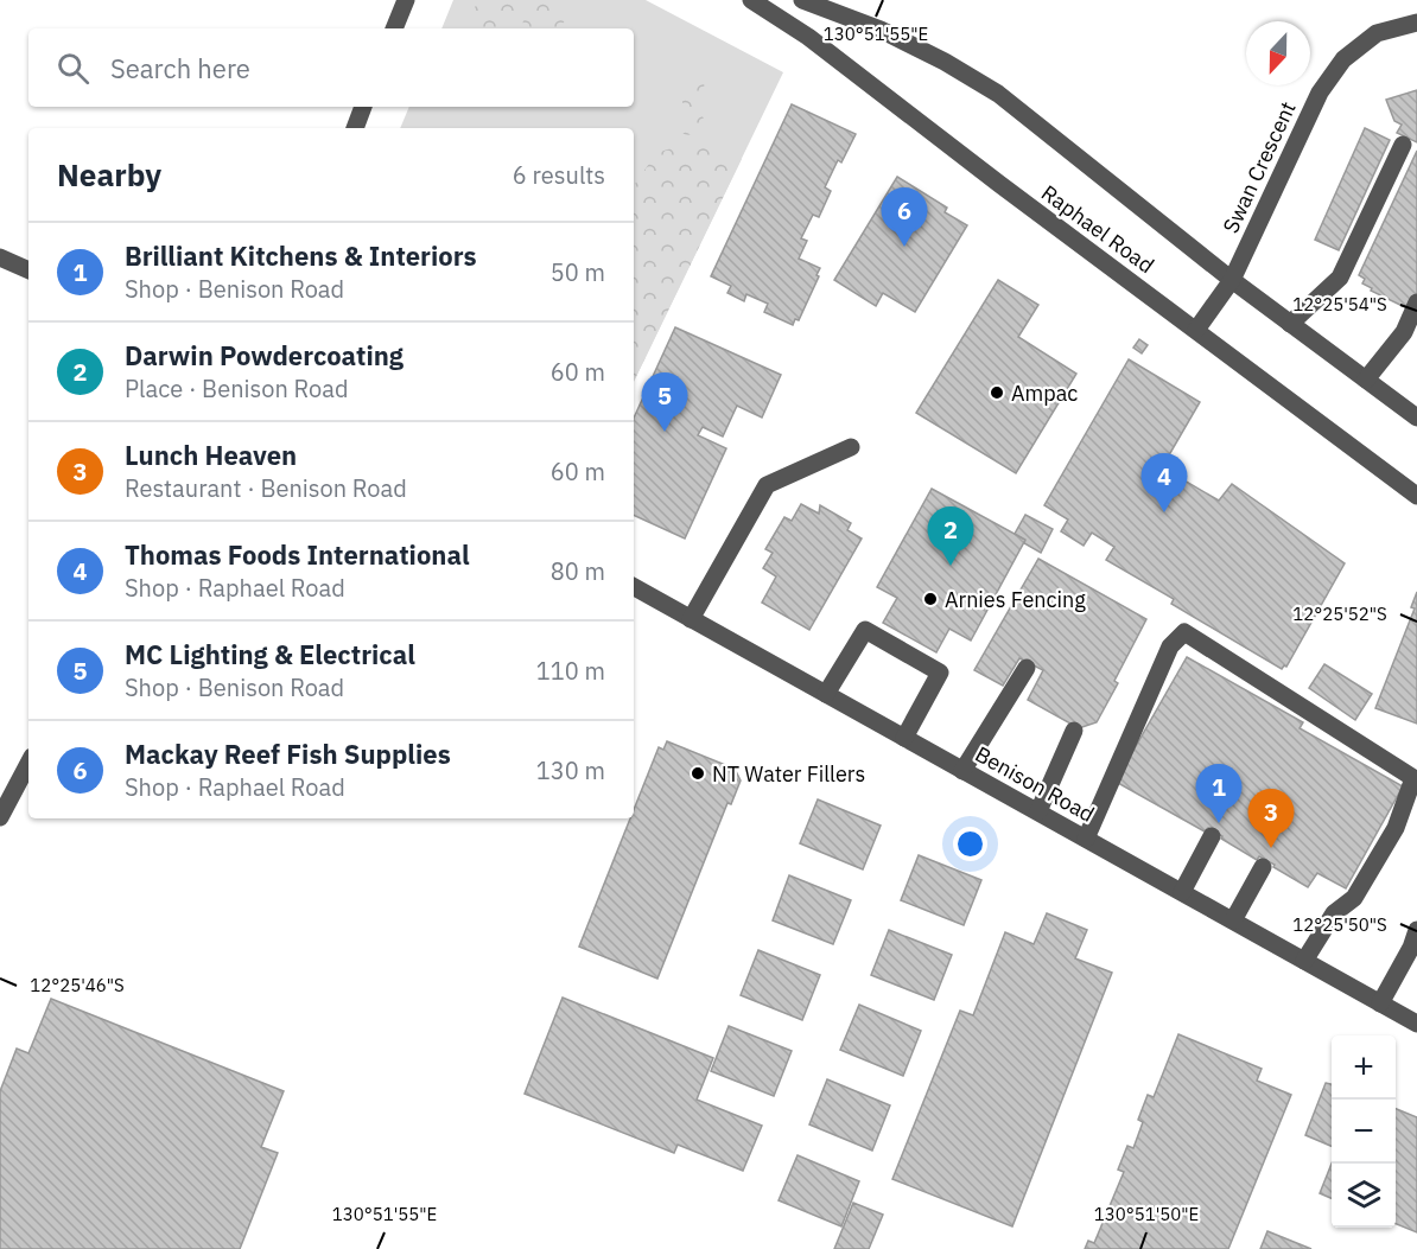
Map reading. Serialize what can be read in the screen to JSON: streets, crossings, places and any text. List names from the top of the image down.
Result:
{
  "streets": {
    "street": ["Swan Crescent", "Raphael Road", "Benison Road"]
  },
  "crossings": [
    ["Swan Crescent", "Raphael Road"]
  ],
  "places": ["Ampac", "Arnies Fencing", "NT Water Fillers"],
  "north": "bottom",
  "page": {
    "search": "Search here",
    "heading": ["Nearby", "6 results"],
    "pins": [
      "6",
      "5",
      "4",
      "2",
      "1",
      "3"
    ],
    "list": [
      {
        "mark": "1",
        "name": "Brilliant Kitchens & Interiors",
        "note": "Shop · Benison Road",
        "value": "50 m"
      },
      {
        "mark": "2",
        "name": "Darwin Powdercoating",
        "note": "Place · Benison Road",
        "value": "60 m"
      },
      {
        "mark": "3",
        "name": "Lunch Heaven",
        "note": "Restaurant · Benison Road",
        "value": "60 m"
      },
      {
        "mark": "4",
        "name": "Thomas Foods International",
        "note": "Shop · Raphael Road",
        "value": "80 m"
      },
      {
        "mark": "5",
        "name": "MC Lighting & Electrical",
        "note": "Shop · Benison Road",
        "value": "110 m"
      },
      {
        "mark": "6",
        "name": "Mackay Reef Fish Supplies",
        "note": "Shop · Raphael Road",
        "value": "130 m"
      }
    ],
    "map_buttons": ["+", "−"]
  },
  "coordinates": [
    "130°51'55\"E",
    "12°25'54\"S",
    "12°25'52\"S",
    "12°25'50\"S",
    "12°25'46\"S",
    "130°51'50\"E"
  ]
}
